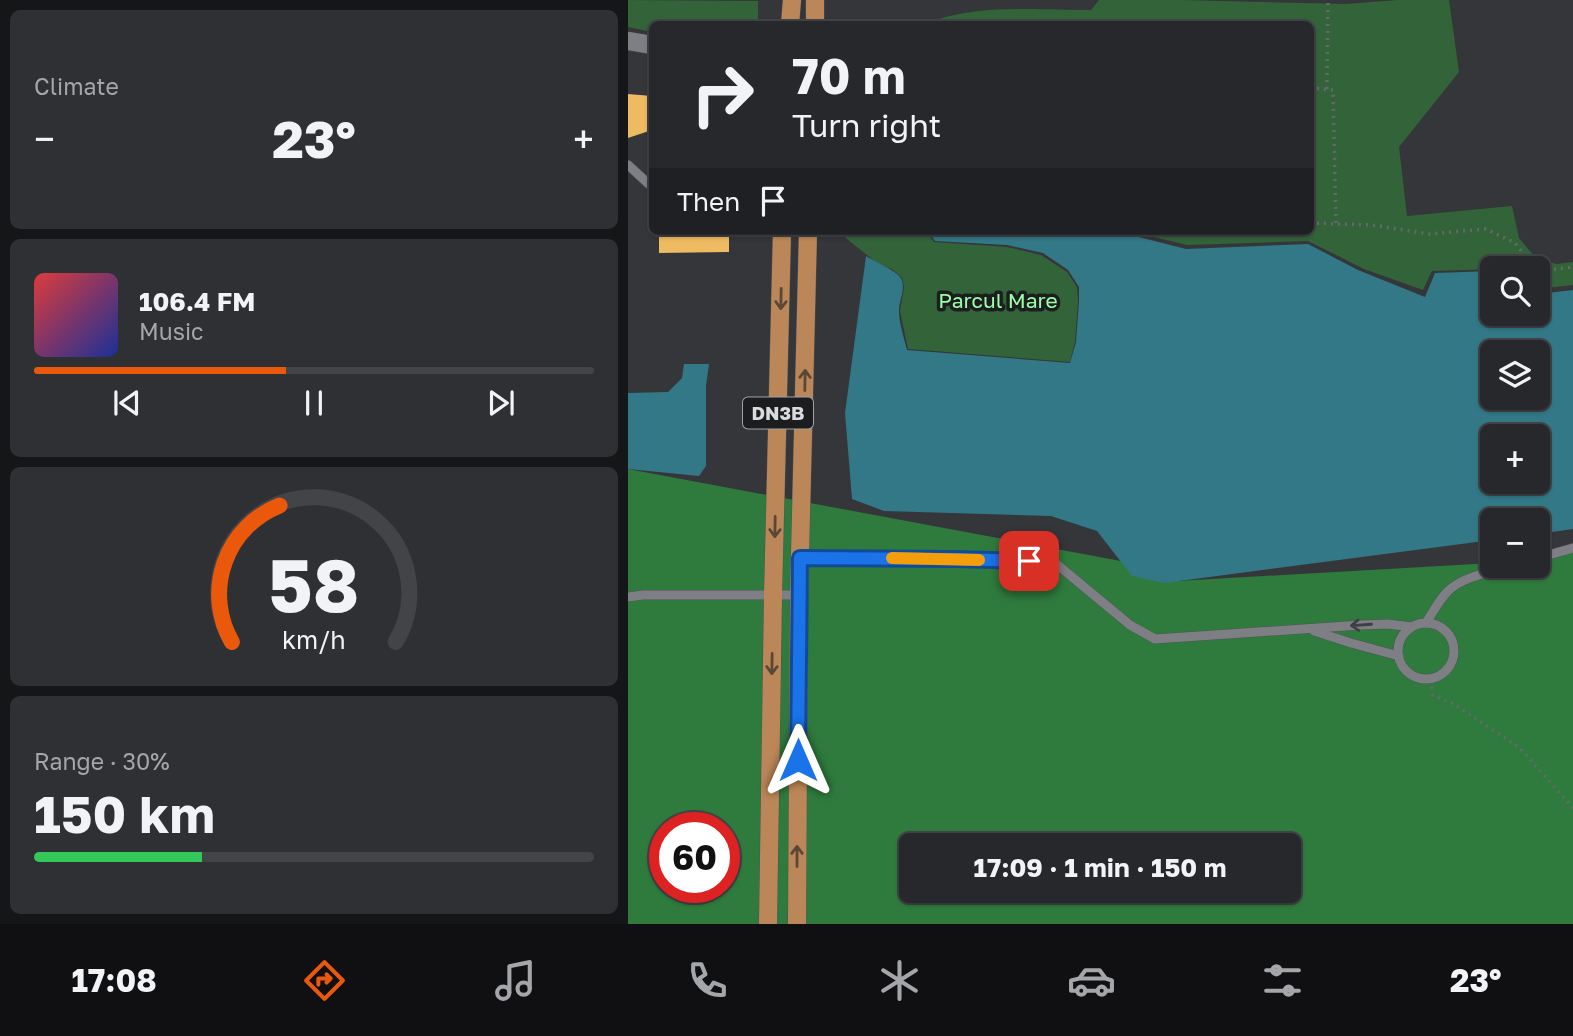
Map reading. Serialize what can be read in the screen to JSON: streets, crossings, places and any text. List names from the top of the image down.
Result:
{
  "streets": {
    "main road": ["DN3B"]
  },
  "parks": ["Parcul Mare"],
  "page": {
    "tile": [
      "Climate",
      ["Range · 30%", "150 km"]
    ],
    "turn": ["70 m", "Turn right"],
    "heat": ["−", "23°", "+"],
    "then": "Then",
    "map_buttons": ["+", "−"],
    "song": ["106.4 FM", "Music"],
    "limit": "60",
    "trip": "17:09 · 1 min · 150 m",
    "tabs": ["17:08", "23°"],
    "gauge": ["58", "km/h"]
  }
}
